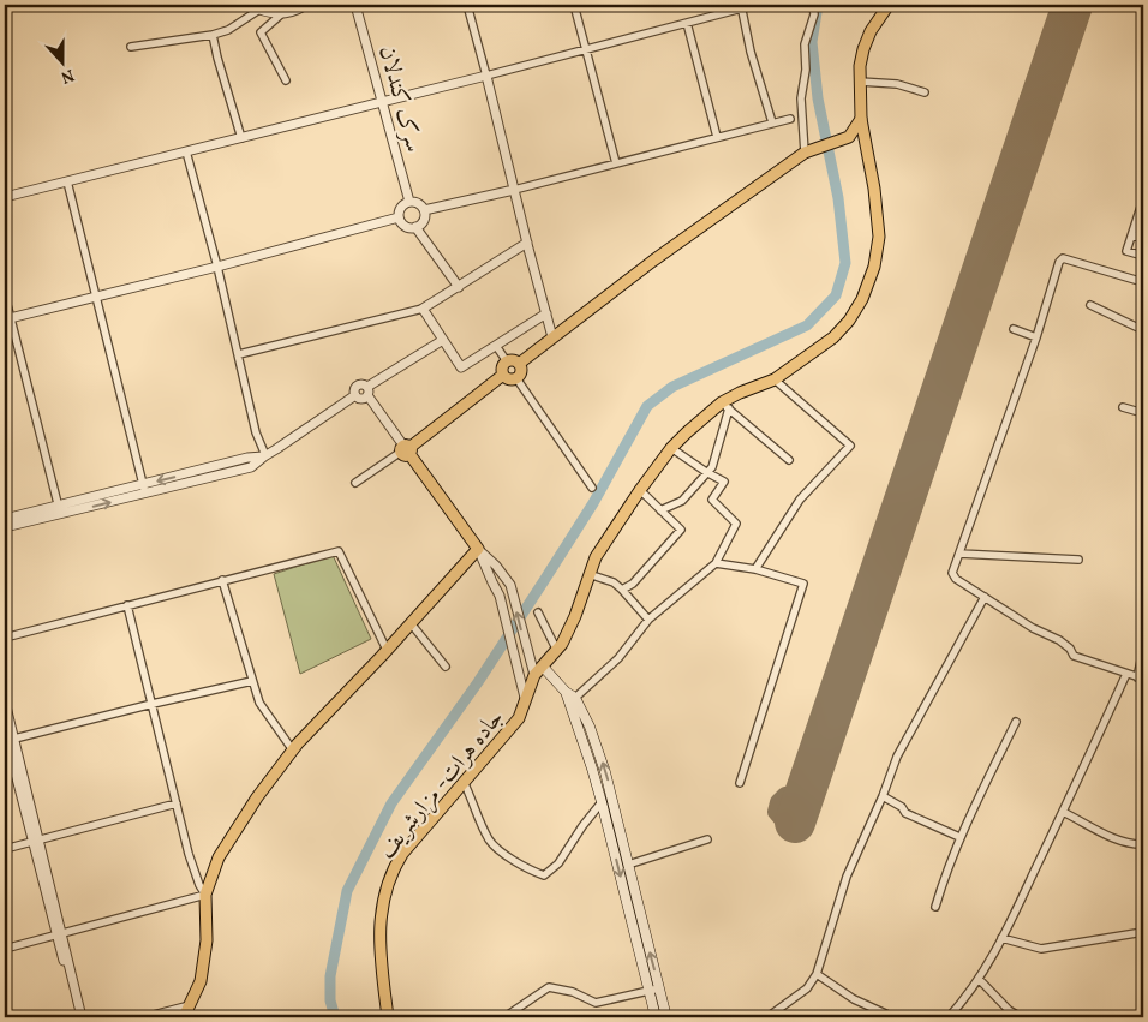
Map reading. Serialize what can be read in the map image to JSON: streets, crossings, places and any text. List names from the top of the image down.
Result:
{
  "streets": {
    "main road": ["جاده هرات- مزارشریف"],
    "street": ["سرک کندلان"]
  },
  "north": "bottom"
}
